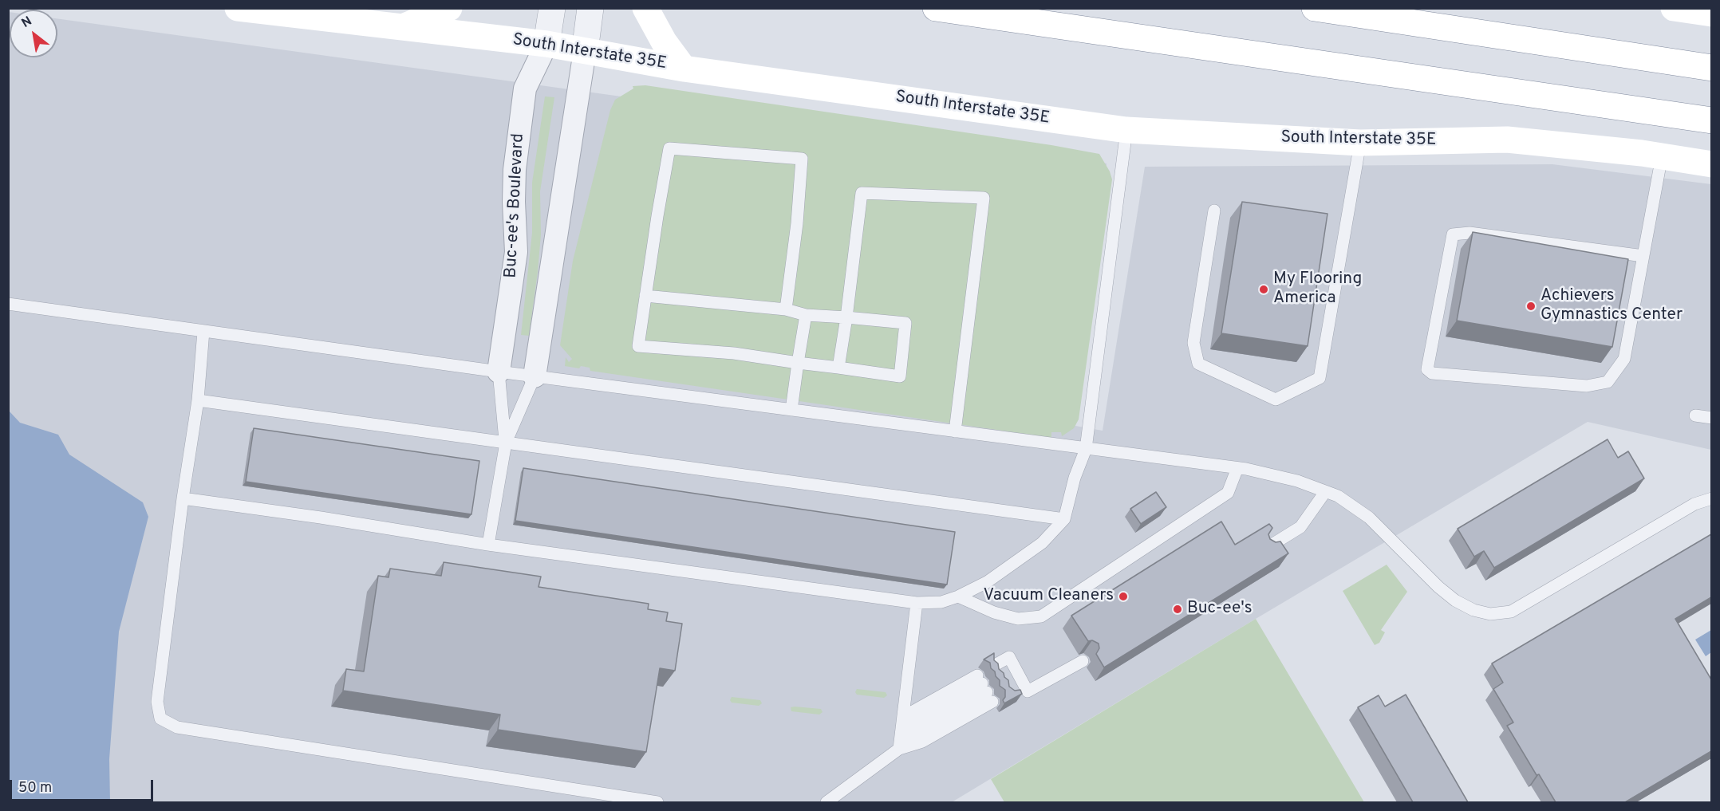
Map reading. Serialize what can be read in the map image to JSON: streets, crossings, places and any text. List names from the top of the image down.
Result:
{
  "streets": {
    "main road": ["South Interstate 35E"],
    "street": ["Buc-ee's Boulevard"]
  },
  "crossings": [
    ["South Interstate 35E", "Buc-ee's Boulevard"]
  ],
  "places": [
    "My Flooring America",
    "Achievers Gymnastics Center",
    "Vacuum Cleaners",
    "Buc-ee's"
  ],
  "scale_bar": "50 m",
  "north": "top left"
}
